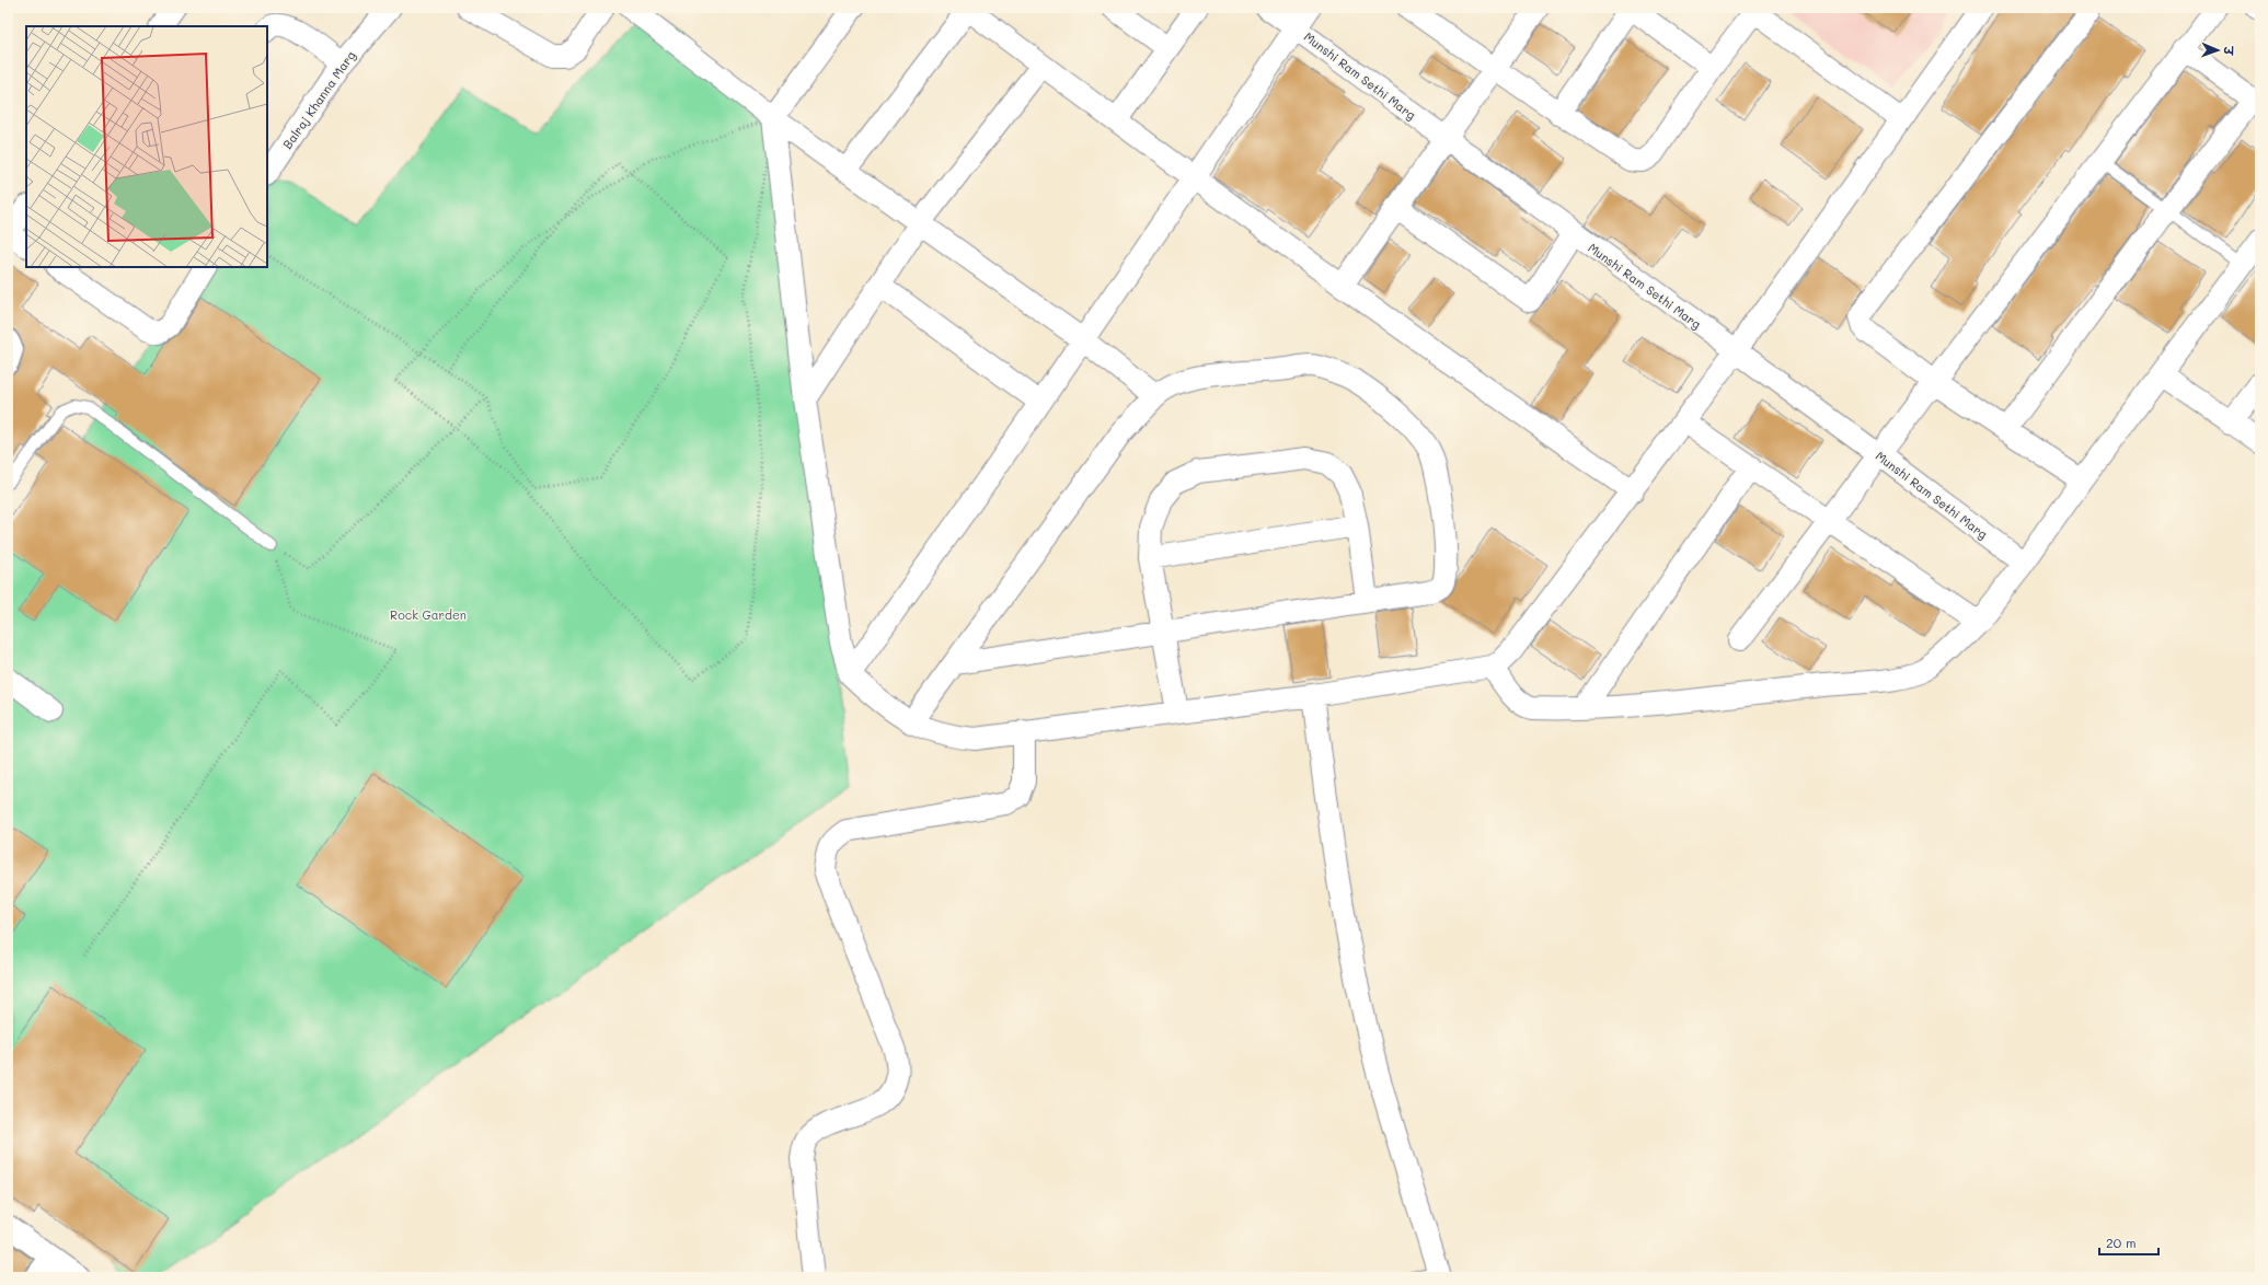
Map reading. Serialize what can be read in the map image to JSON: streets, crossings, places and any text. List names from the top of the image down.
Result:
{
  "streets": {
    "street": ["Munshi Ram Sethi Marg", "Balraj Khanna Marg"]
  },
  "parks": ["Rock Garden"],
  "scale_bar": "20 m",
  "north": "right"
}
